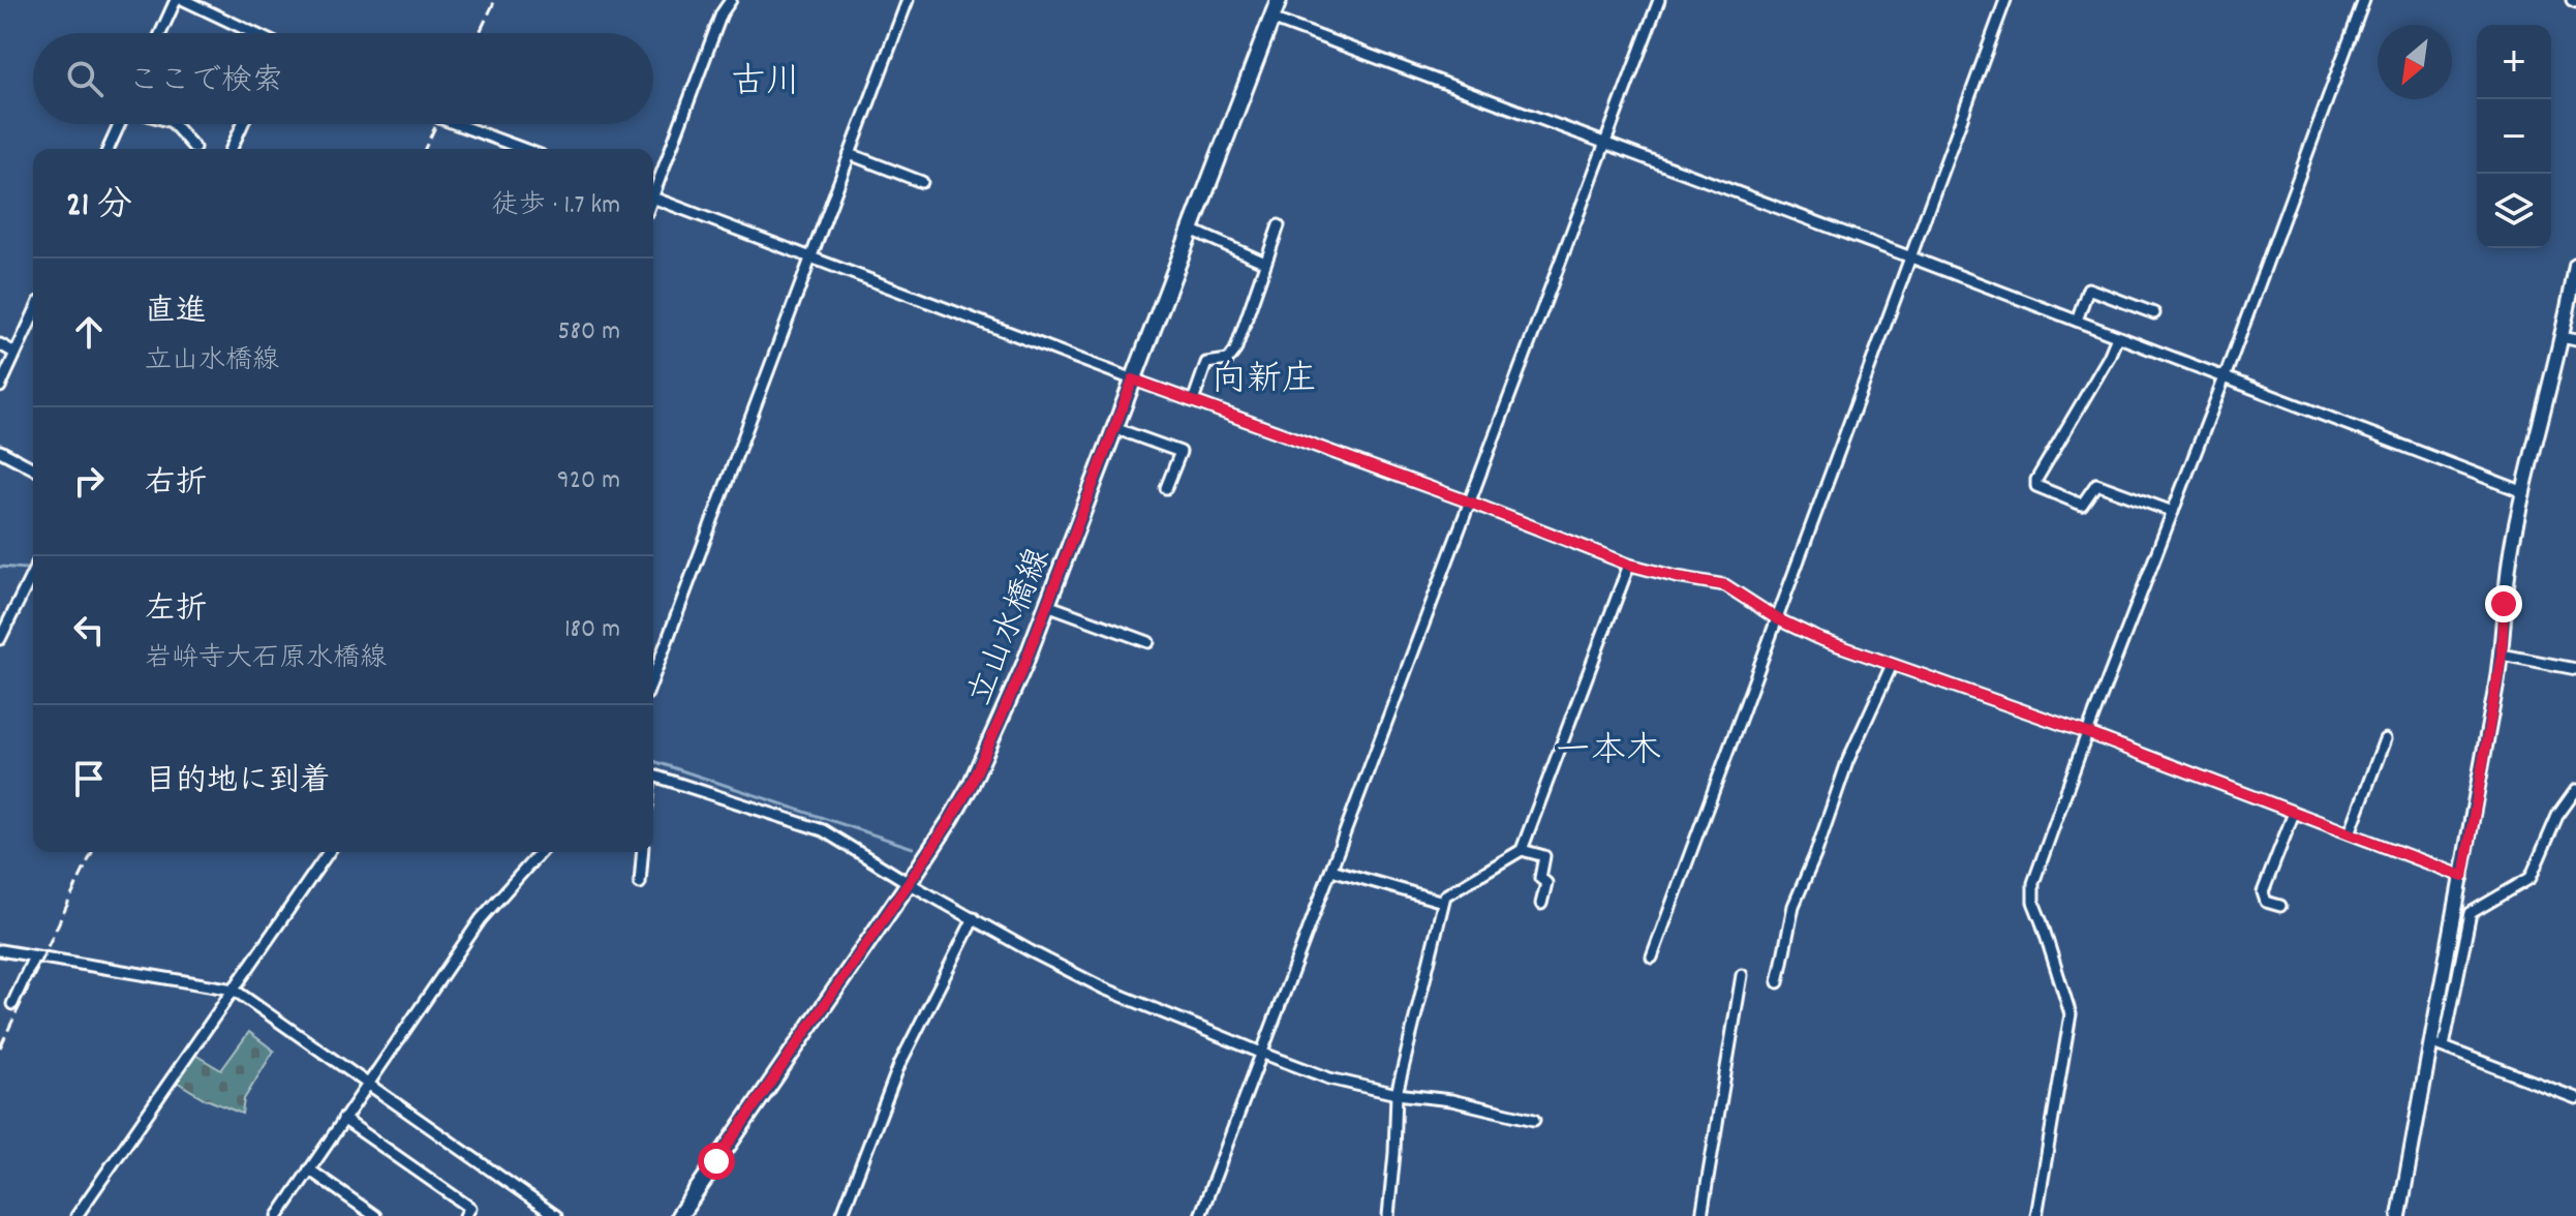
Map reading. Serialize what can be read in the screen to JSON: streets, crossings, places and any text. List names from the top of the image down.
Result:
{
  "streets": {
    "main road": ["立山水橋線"]
  },
  "districts": ["古川", "向新庄", "一本木"],
  "north": "bottom left",
  "page": {
    "map_buttons": ["+", "−"],
    "search": "ここで検索",
    "heading": ["21 分", "徒歩 · 1.7 km"],
    "list": [
      ["直進", "立山水橋線", "580 m"],
      ["右折", "920 m"],
      ["左折", "岩峅寺大石原水橋線", "180 m"],
      "目的地に到着"
    ]
  }
}
